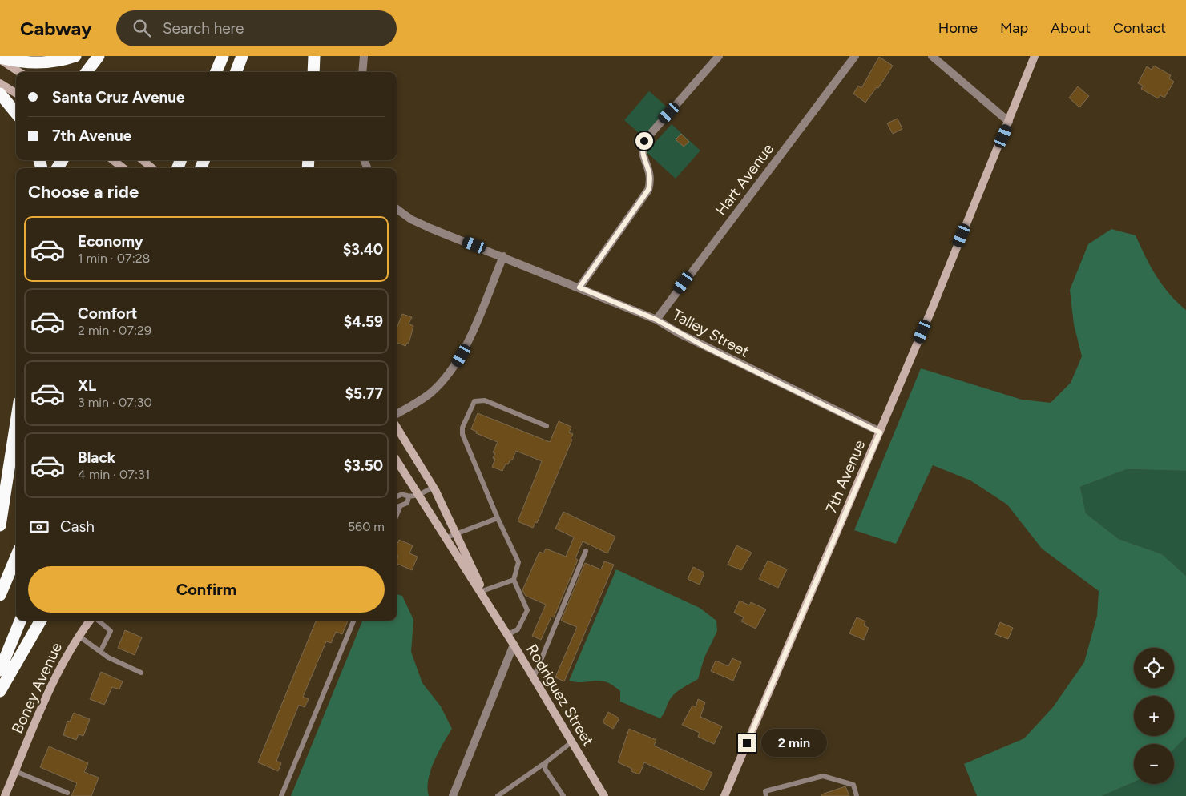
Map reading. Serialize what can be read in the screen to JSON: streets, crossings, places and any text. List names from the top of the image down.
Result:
{
  "streets": {
    "street": [
      "Hart Avenue",
      "Talley Street",
      "7th Avenue",
      "Boney Avenue",
      "Rodriguez Street"
    ]
  },
  "crossings": [
    ["Hart Avenue", "Talley Street"],
    ["Talley Street", "7th Avenue"]
  ],
  "page": {
    "header": "Cabway",
    "search": "Search here",
    "nav": [
      "Home",
      "Map",
      "About",
      "Contact"
    ],
    "banner": ["Santa Cruz Avenue", "7th Avenue"],
    "heading": "Choose a ride",
    "list": [
      {
        "name": "Economy",
        "note": "1 min · 07:28",
        "value": "$3.40"
      },
      {
        "name": "Comfort",
        "note": "2 min · 07:29",
        "value": "$4.59"
      },
      {
        "name": "XL",
        "note": "3 min · 07:30",
        "value": "$5.77"
      },
      {
        "name": "Black",
        "note": "4 min · 07:31",
        "value": "$3.50"
      }
    ],
    "pay": ["Cash", "560 m"],
    "buttons": "Confirm",
    "map_buttons": ["+", "−"],
    "bubble": "2 min"
  }
}
